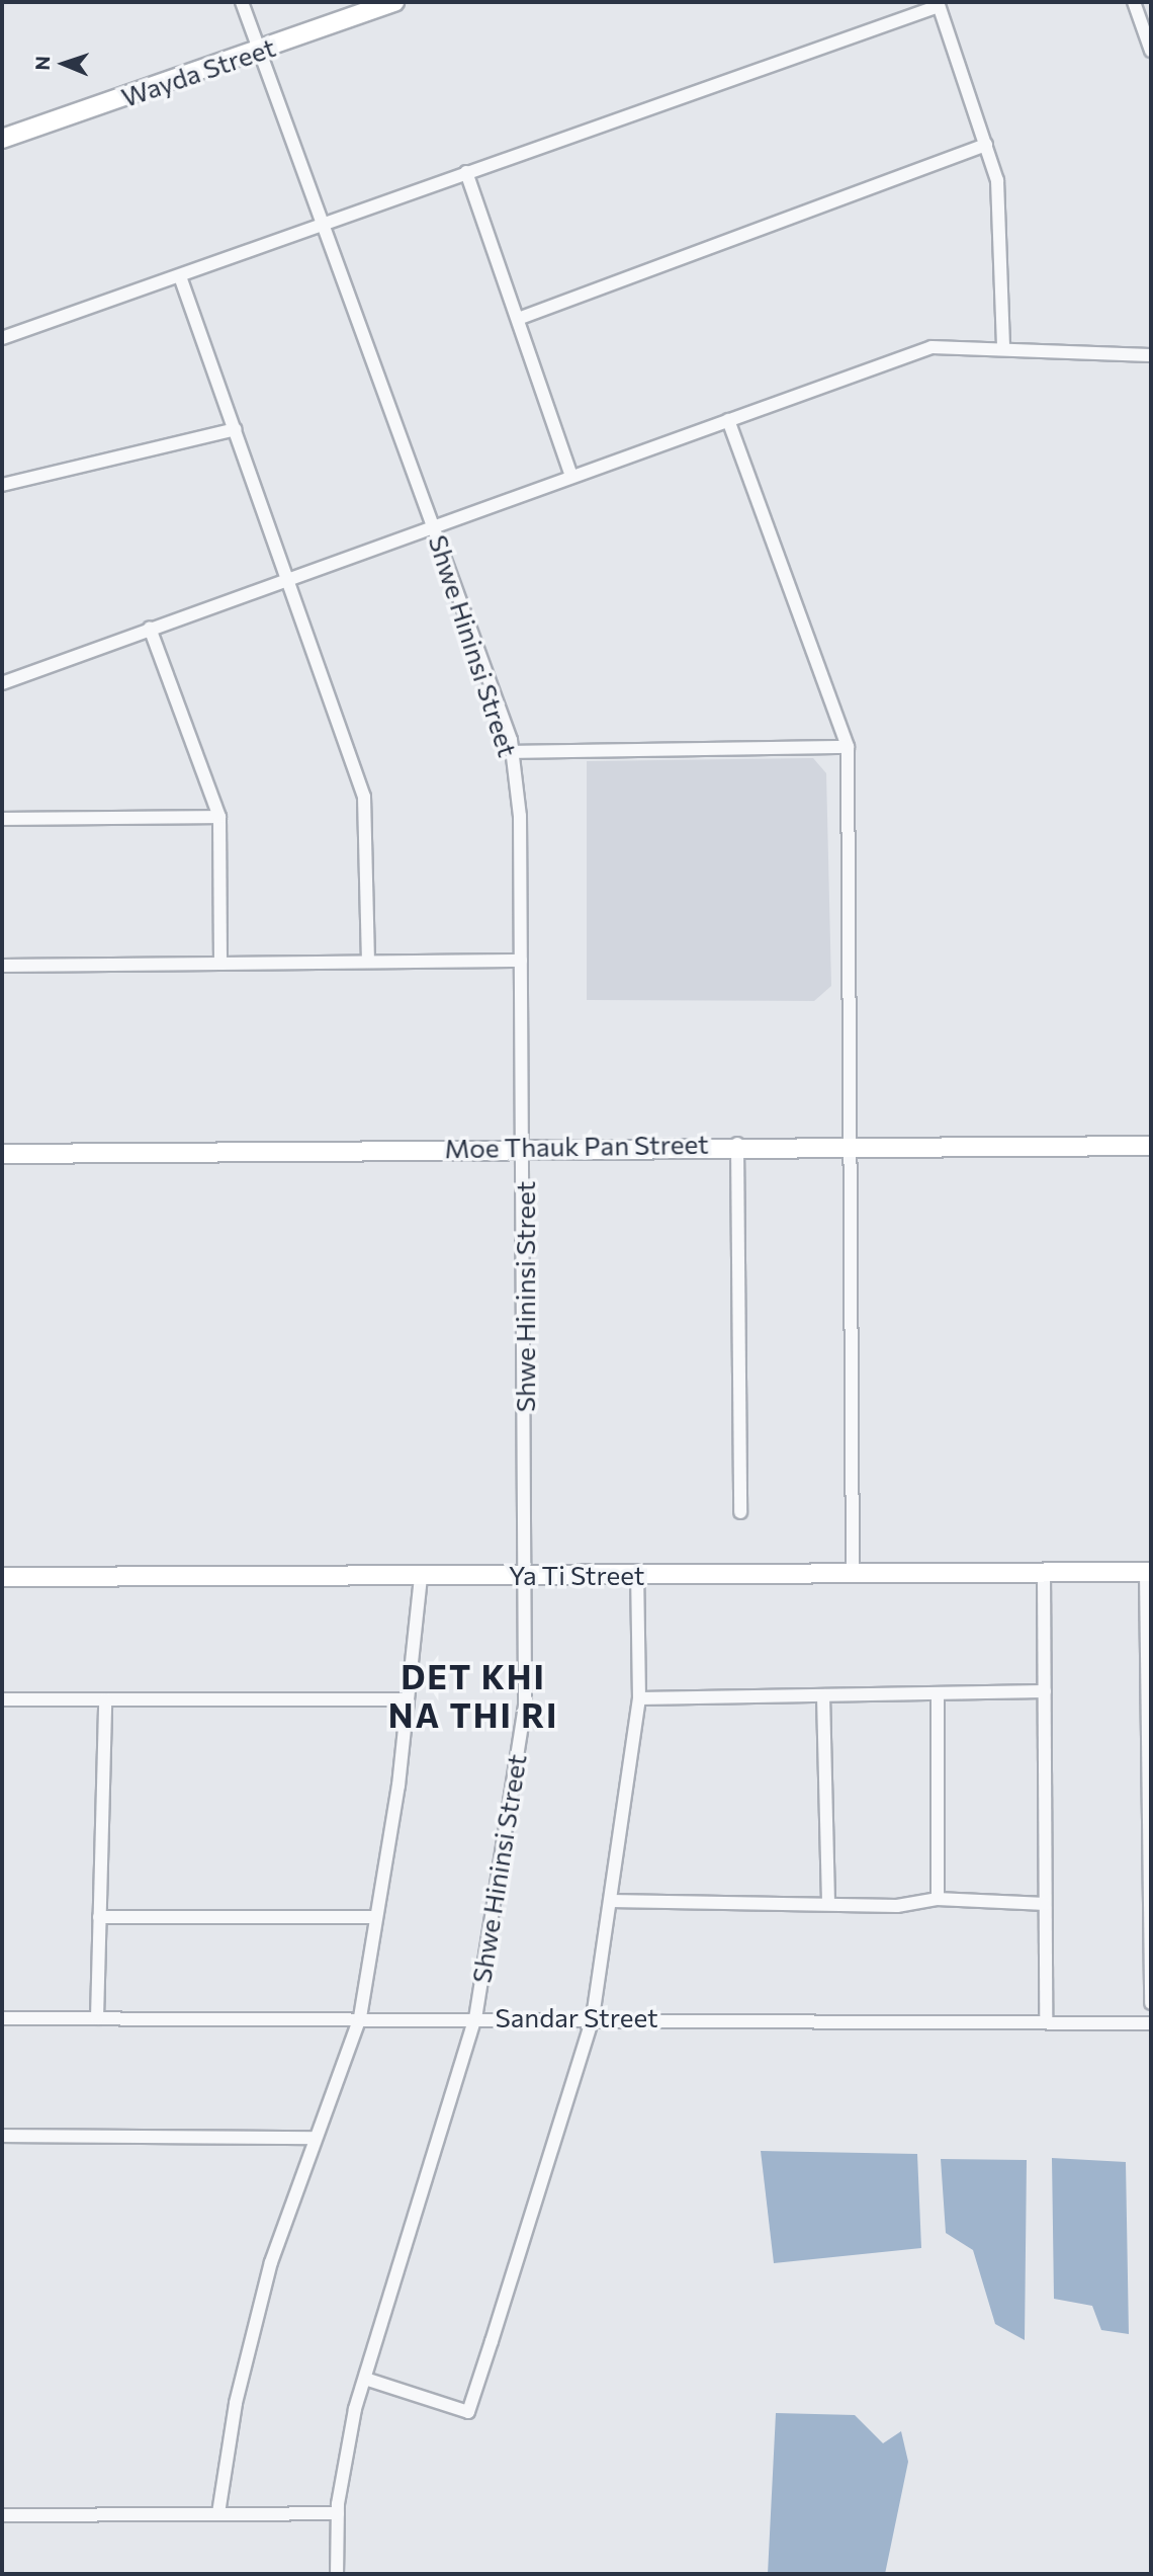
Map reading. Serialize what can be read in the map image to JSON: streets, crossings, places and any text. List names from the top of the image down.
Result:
{
  "streets": {
    "street": [
      "Wayda Street",
      "Shwe Hininsi Street",
      "Moe Thauk Pan Street",
      "Ya Ti Street",
      "Sandar Street"
    ]
  },
  "crossings": [
    ["Wayda Street", "Shwe Hininsi Street"],
    ["Shwe Hininsi Street", "Moe Thauk Pan Street"],
    ["Shwe Hininsi Street", "Ya Ti Street"],
    ["Shwe Hininsi Street", "Sandar Street"]
  ],
  "districts": ["DET KHI NA THI RI"],
  "north": "left"
}
